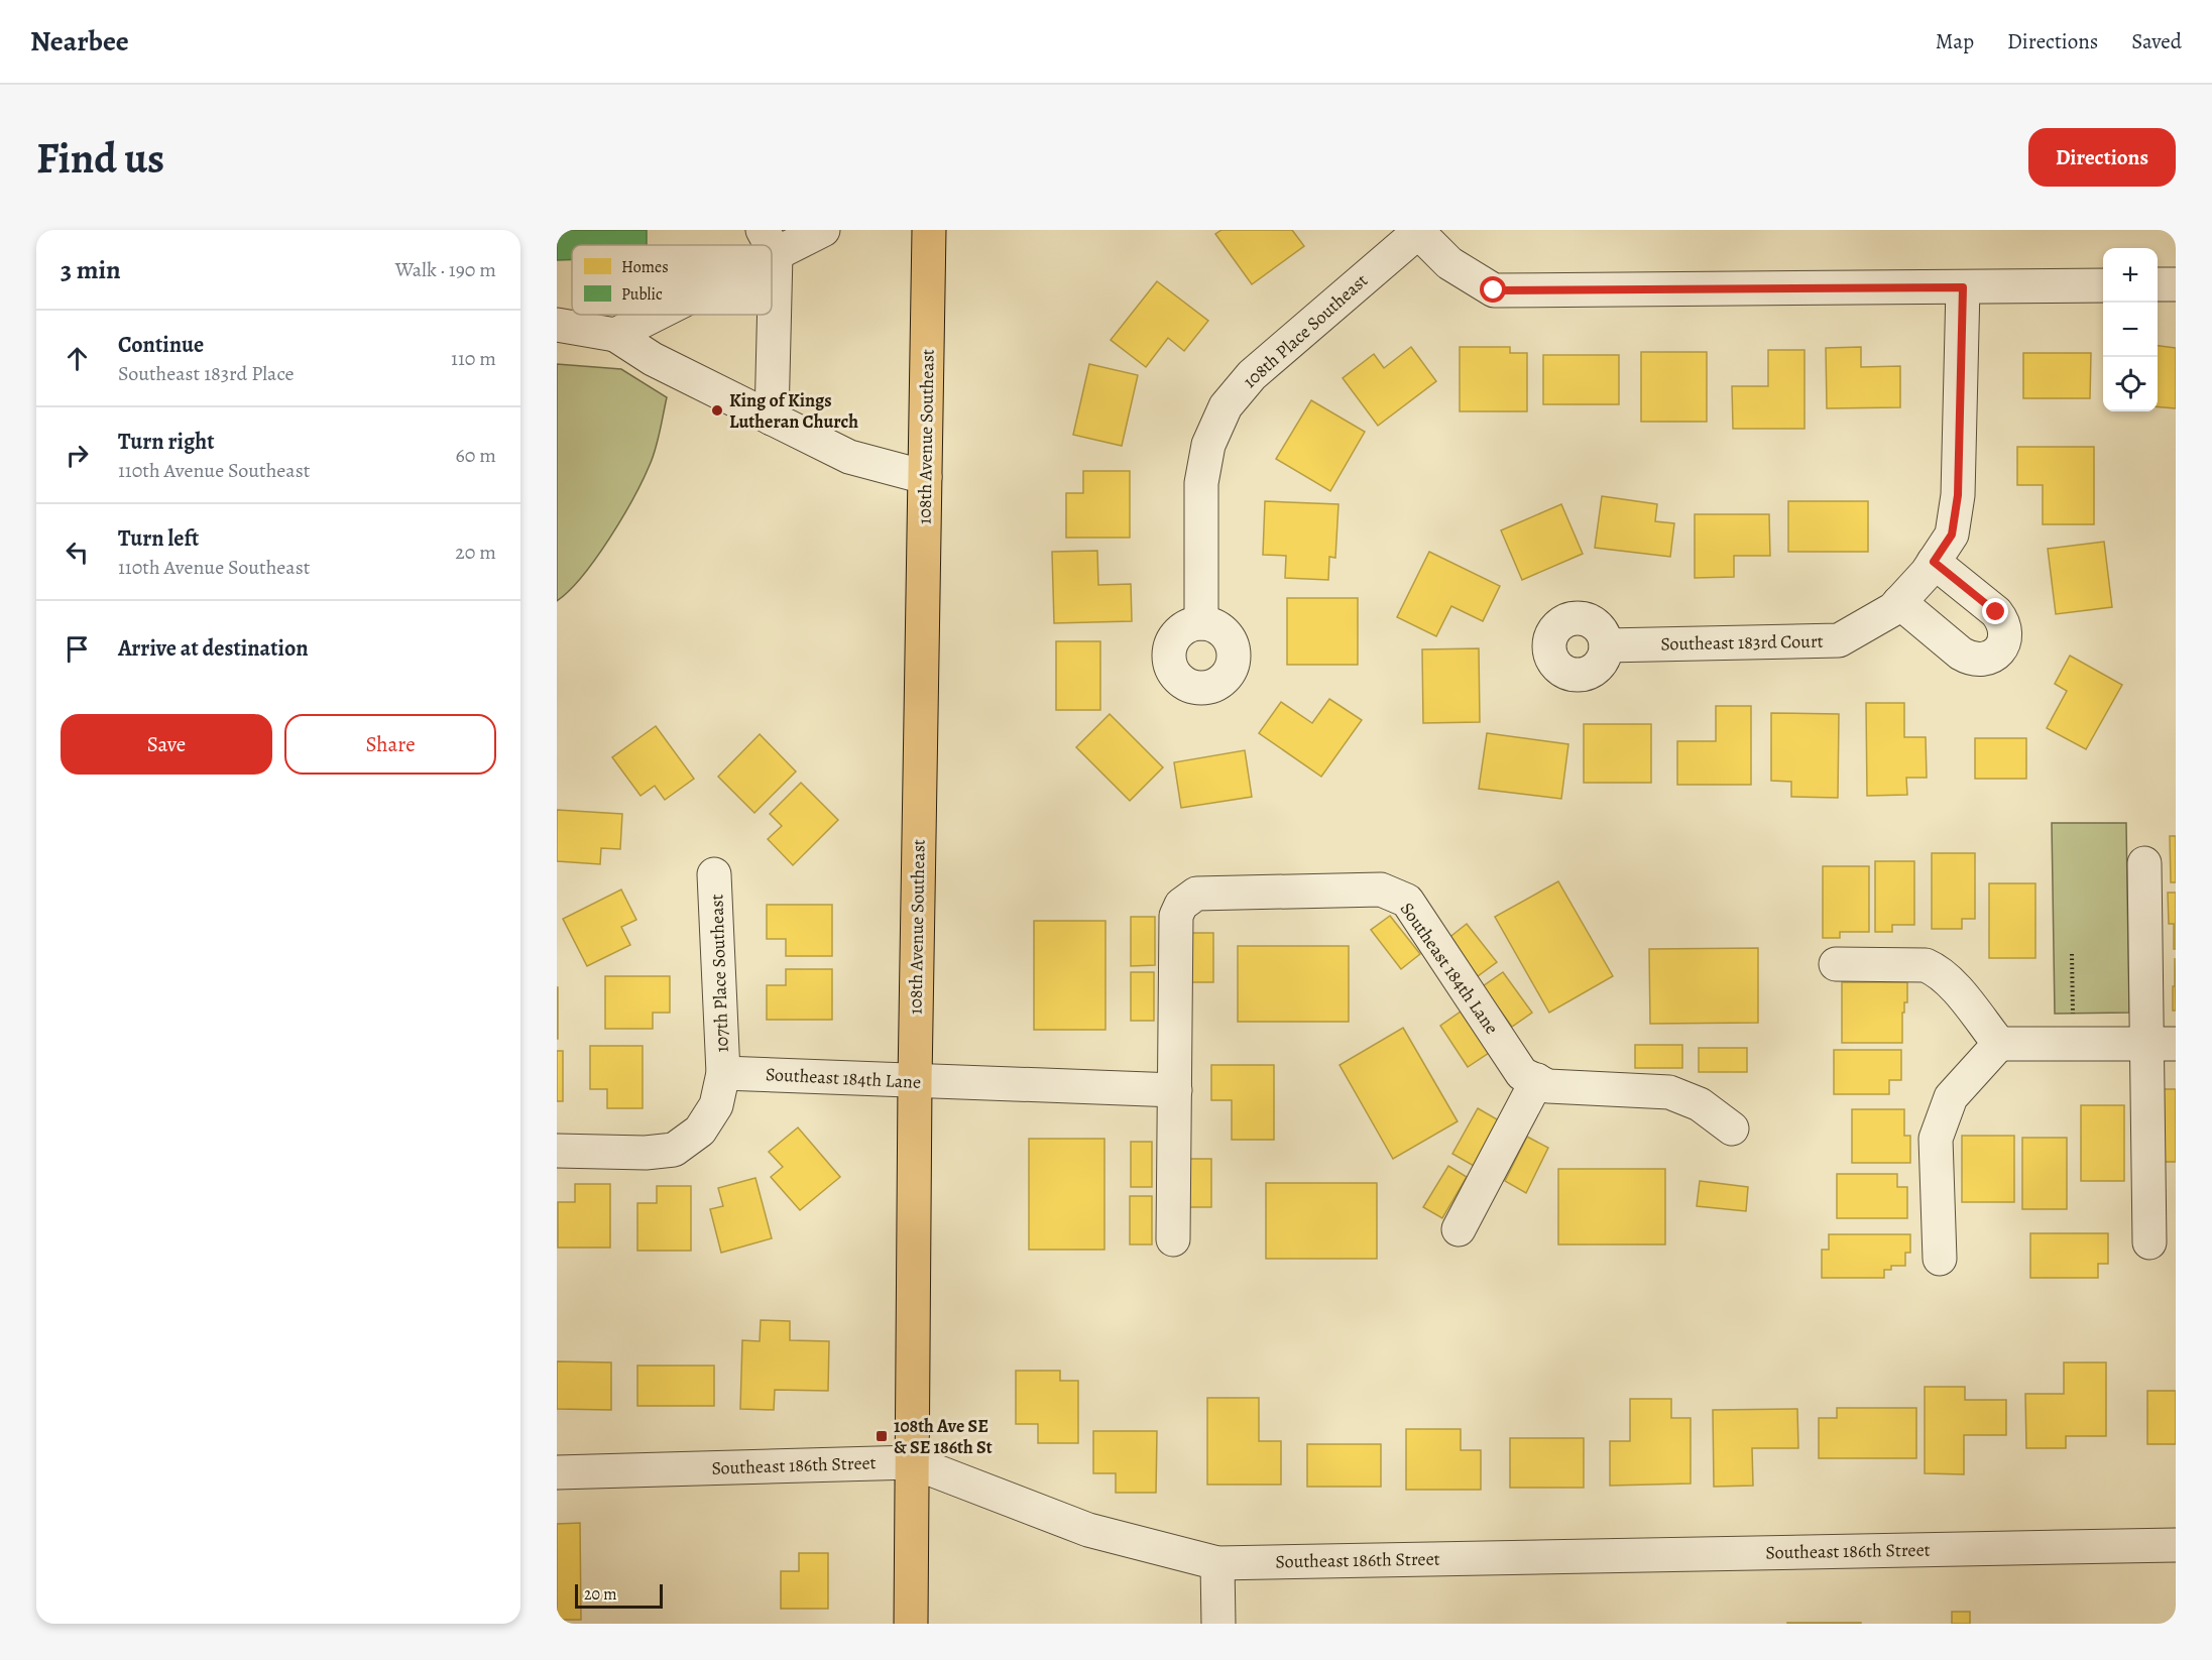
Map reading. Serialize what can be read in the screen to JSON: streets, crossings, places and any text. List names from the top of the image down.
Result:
{
  "streets": {
    "main road": ["108th Avenue Southeast"],
    "street": [
      "108th Place Southeast",
      "Southeast 183rd Court",
      "Southeast 184th Lane",
      "107th Place Southeast",
      "Southeast 186th Street"
    ]
  },
  "crossings": [
    ["108th Avenue Southeast", "Southeast 184th Lane"],
    ["108th Avenue Southeast", "Southeast 186th Street"],
    ["Southeast 184th Lane", "107th Place Southeast"]
  ],
  "places": {
    "other": ["King of Kings Lutheran Church"],
    "transit": ["108th Ave SE & SE 186th St"]
  },
  "legend": ["Homes", "Public"],
  "scale_bar": "20 m",
  "page": {
    "header": "Nearbee",
    "nav": ["Map", "Directions", "Saved"],
    "buttons": [
      "Directions",
      ["Save", "Share"]
    ],
    "title": "Find us",
    "heading": ["3 min", "Walk · 190 m"],
    "map_buttons": ["+", "−"],
    "list": [
      ["Continue", "Southeast 183rd Place", "110 m"],
      ["Turn right", "110th Avenue Southeast", "60 m"],
      ["Turn left", "110th Avenue Southeast", "20 m"],
      "Arrive at destination"
    ],
    "scale": "20 m"
  }
}
